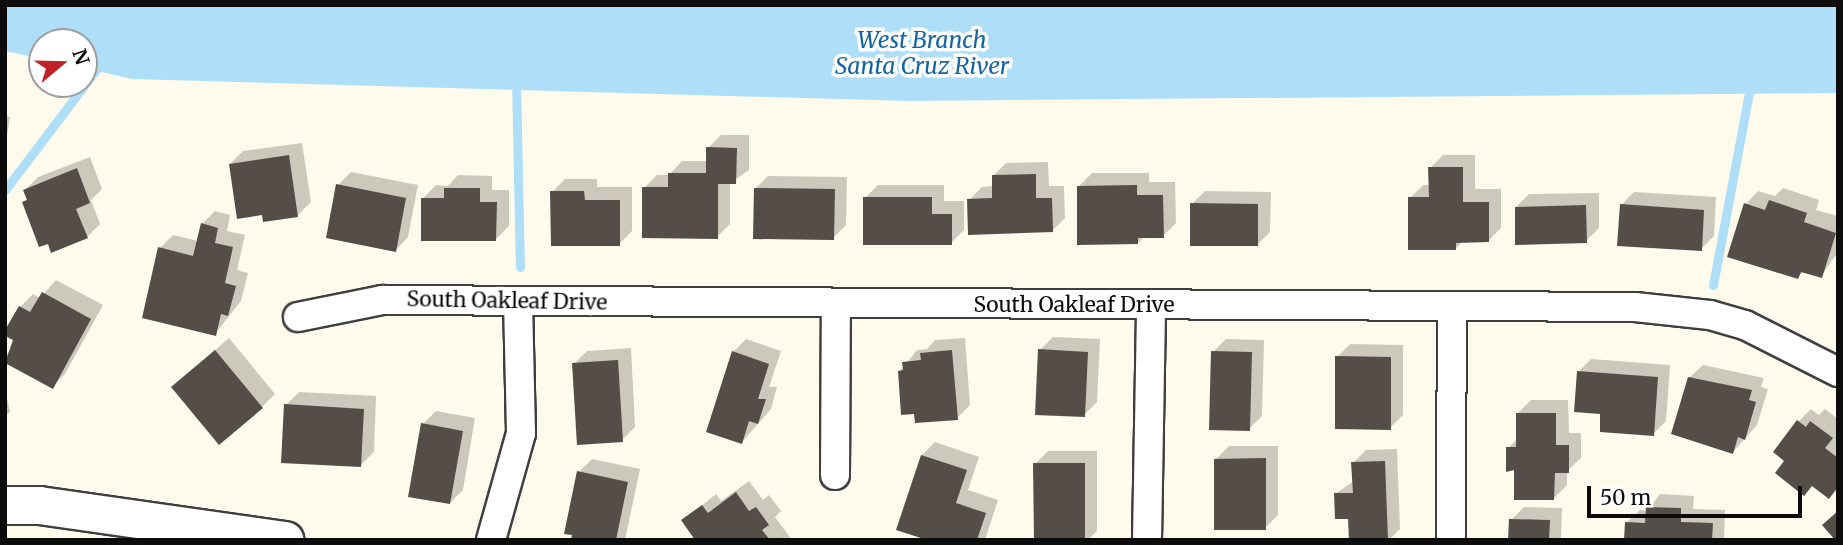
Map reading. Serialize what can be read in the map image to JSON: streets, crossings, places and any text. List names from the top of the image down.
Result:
{
  "streets": {
    "street": ["South Oakleaf Drive"]
  },
  "water": ["West Branch Santa Cruz River"],
  "scale_bar": "50 m",
  "north": "right"
}
